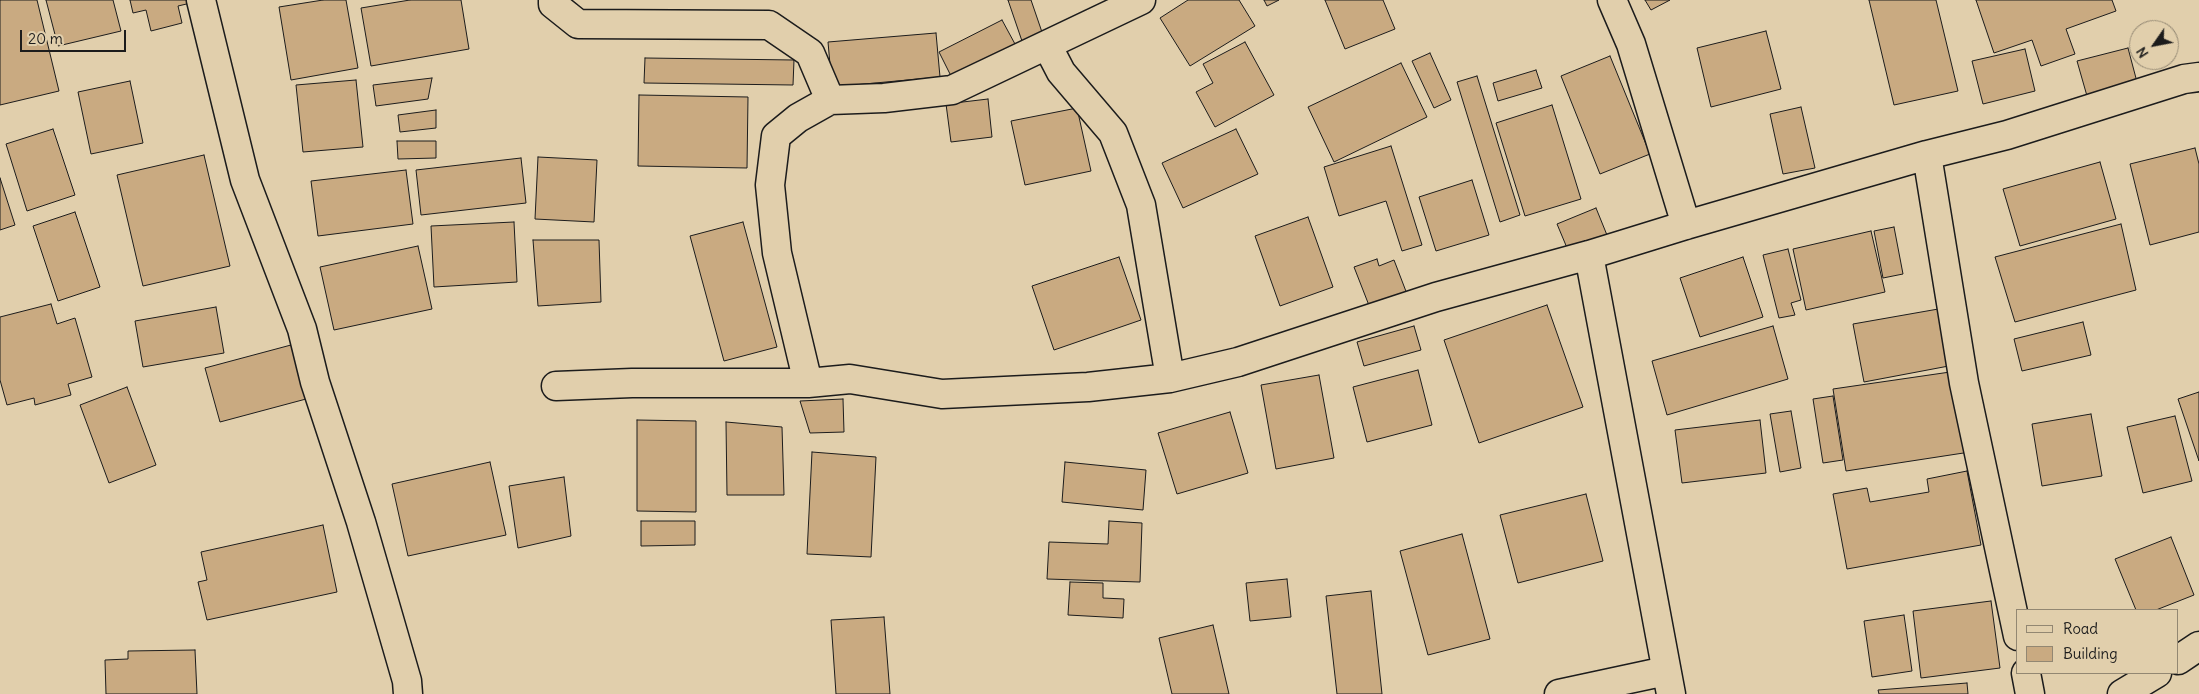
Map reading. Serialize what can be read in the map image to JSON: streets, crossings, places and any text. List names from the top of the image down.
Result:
{
  "legend": ["Road", "Building"],
  "scale_bar": "20 m",
  "north": "bottom left"
}
